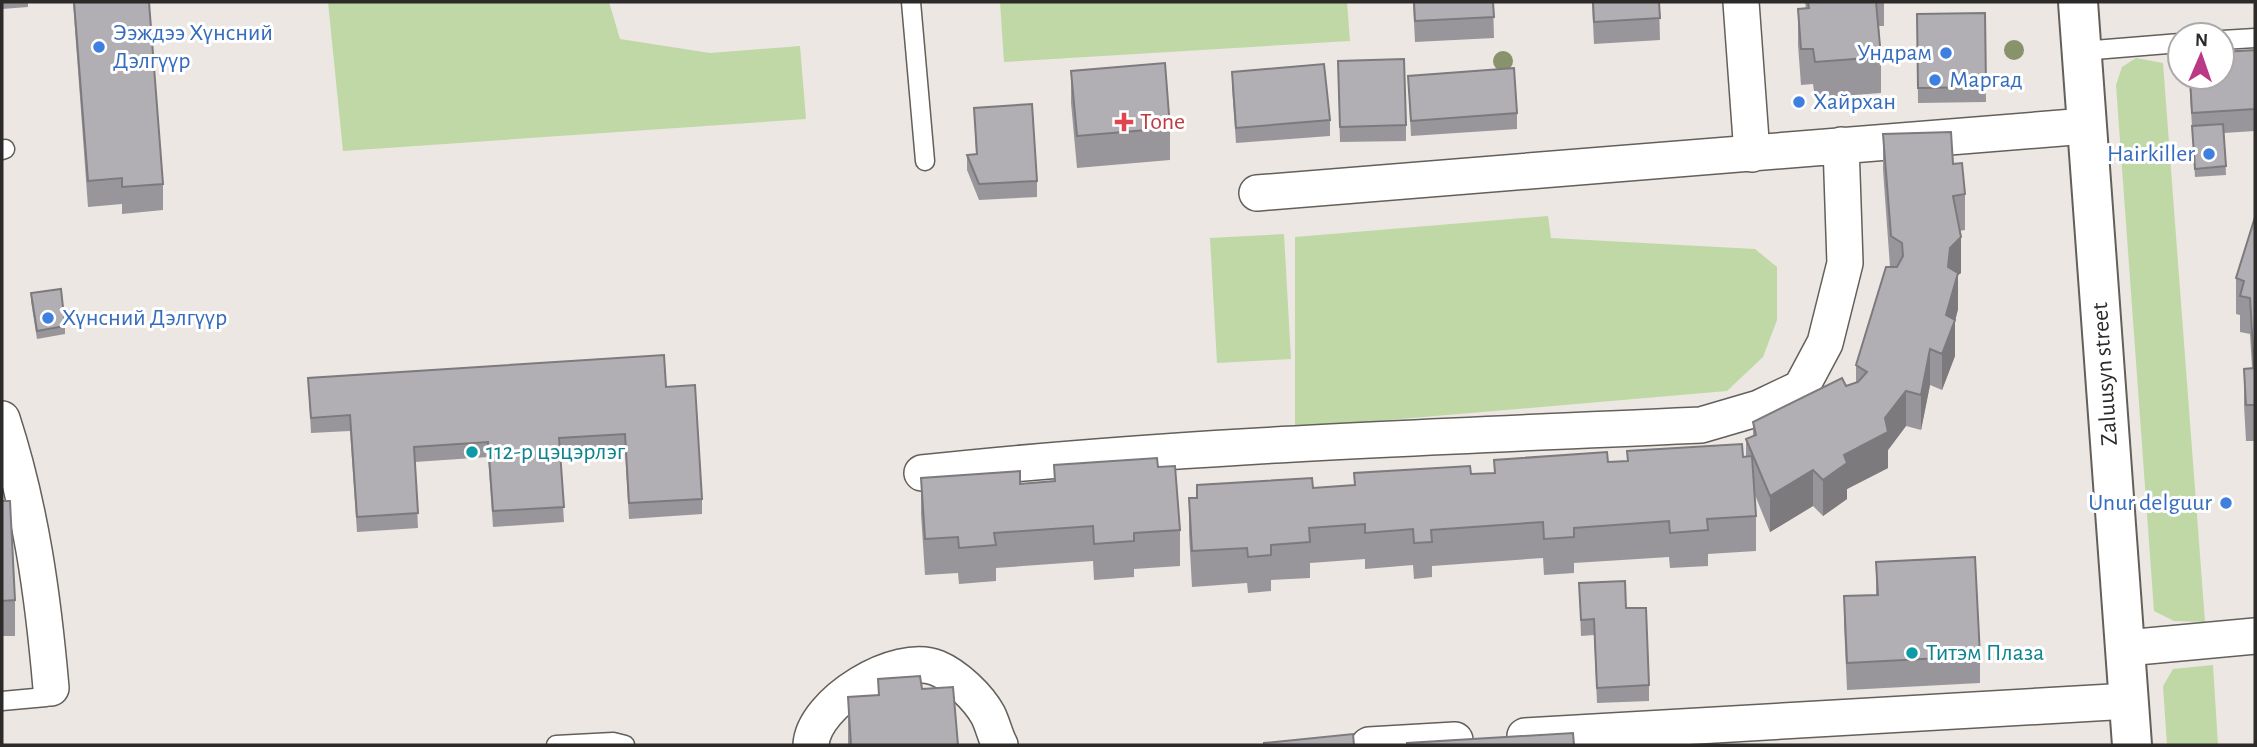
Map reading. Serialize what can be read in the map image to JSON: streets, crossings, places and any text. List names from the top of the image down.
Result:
{
  "streets": {
    "street": ["Zaluusyn street"]
  },
  "places": {
    "other": [
      "Ээждээ Хүнсний Дэлгүүр",
      "Ундрам",
      "Маргад",
      "Хайрхан",
      "Hairkiller",
      "Хүнсний Дэлгүүр",
      "112-р цэцэрлэг",
      "Unur delguur",
      "Титэм Плаза"
    ],
    "health": ["Tone"]
  },
  "north": "top"
}
